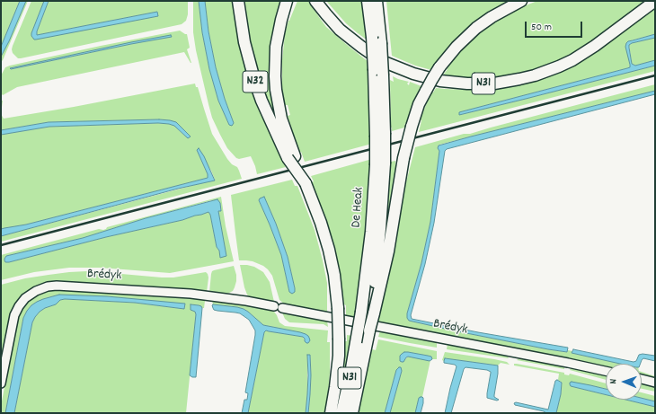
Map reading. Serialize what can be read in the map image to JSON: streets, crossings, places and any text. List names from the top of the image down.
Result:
{
  "streets": {
    "highway": ["N32", "N31", "De Heak"],
    "street": ["Brédyk"]
  },
  "crossings": [
    ["N31", "De Heak"]
  ],
  "scale_bar": "50 m",
  "north": "left"
}
